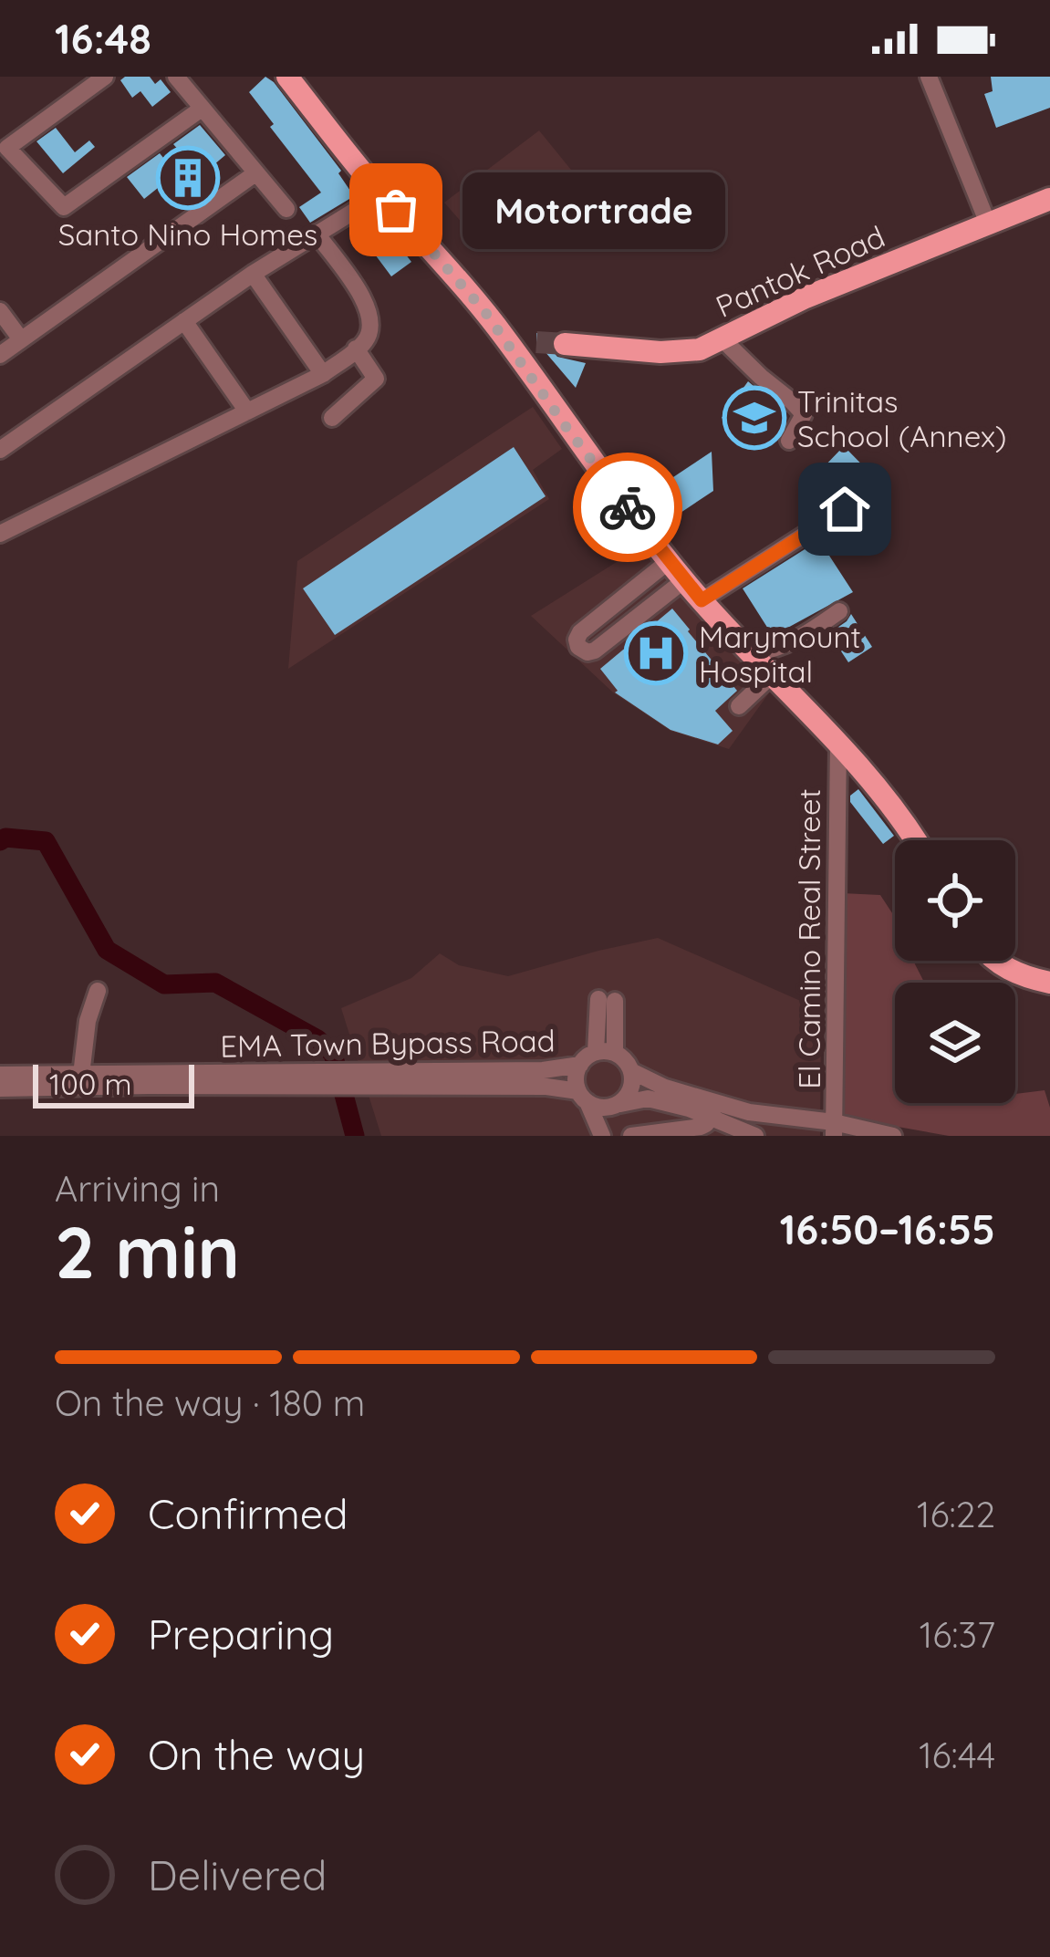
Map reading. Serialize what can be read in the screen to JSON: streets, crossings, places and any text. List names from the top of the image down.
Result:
{
  "streets": {
    "main road": ["Pantok Road"],
    "street": ["El Camino Real Street", "EMA Town Bypass Road"]
  },
  "places": {
    "building": ["Santo Nino Homes"],
    "other": ["Motortrade"],
    "school or university": ["Trinitas School (Annex)"],
    "hospital": ["Marymount Hospital"]
  },
  "scale_bar": "100 m",
  "page": {
    "status": "16:48",
    "bubble": "Motortrade",
    "scale": "100 m",
    "heading": ["2 min", "Arriving in", "16:50–16:55"],
    "bar": "On the way · 180 m",
    "list": [
      ["Confirmed", "16:22"],
      ["Preparing", "16:37"],
      ["On the way", "16:44"],
      "Delivered"
    ]
  }
}
